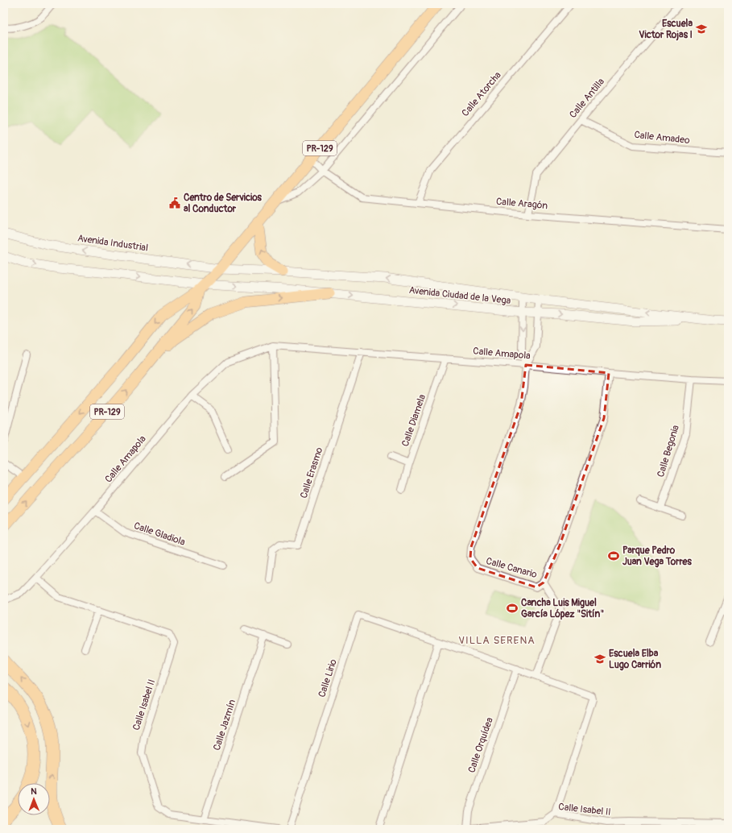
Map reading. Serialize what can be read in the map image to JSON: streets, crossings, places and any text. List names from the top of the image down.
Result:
{
  "streets": {
    "main road": ["PR-129"],
    "street": [
      "Calle Atorcha",
      "Calle Antilla",
      "Calle Amadeo",
      "Calle Aragón",
      "Avenida Industrial",
      "Avenida Ciudad de la Vega",
      "Calle Amapola",
      "Calle Diamela",
      "Calle Begonia",
      "Calle Erasmo",
      "Calle Gladiola",
      "Calle Canario",
      "Calle Lirio",
      "Calle Isabel II",
      "Calle Jazmín",
      "Calle Orquídea"
    ]
  },
  "crossings": [
    ["Calle Atorcha", "Calle Aragón"],
    ["Calle Antilla", "Calle Amadeo"],
    ["Calle Antilla", "Calle Aragón"],
    ["PR-129", "Calle Aragón"],
    ["PR-129", "Avenida Industrial"],
    ["PR-129", "Avenida Ciudad de la Vega"],
    ["Avenida Industrial", "Avenida Ciudad de la Vega"],
    ["Avenida Ciudad de la Vega", "Calle Canario"],
    ["Calle Amapola", "Calle Diamela"],
    ["Calle Amapola", "Calle Begonia"],
    ["Calle Amapola", "Calle Erasmo"],
    ["Calle Amapola", "Calle Gladiola"],
    ["Calle Amapola", "Calle Canario"],
    ["Calle Amapola", "Calle Isabel II"],
    ["Calle Lirio", "Calle Isabel II"],
    ["Calle Lirio", "Calle Orquídea"],
    ["Calle Isabel II", "Calle Jazmín"],
    ["Calle Isabel II", "Calle Orquídea"]
  ],
  "districts": ["VILLA SERENA"],
  "places": {
    "school or university": ["Escuela Victor Rojas I", "Escuela Elba Lugo Carrión"],
    "public building": ["Centro de Servicios al Conductor"],
    "sports": ["Parque Pedro Juan Vega Torres", "Cancha Luis Miguel García López \"Sitín\""]
  },
  "north": "top"
}
